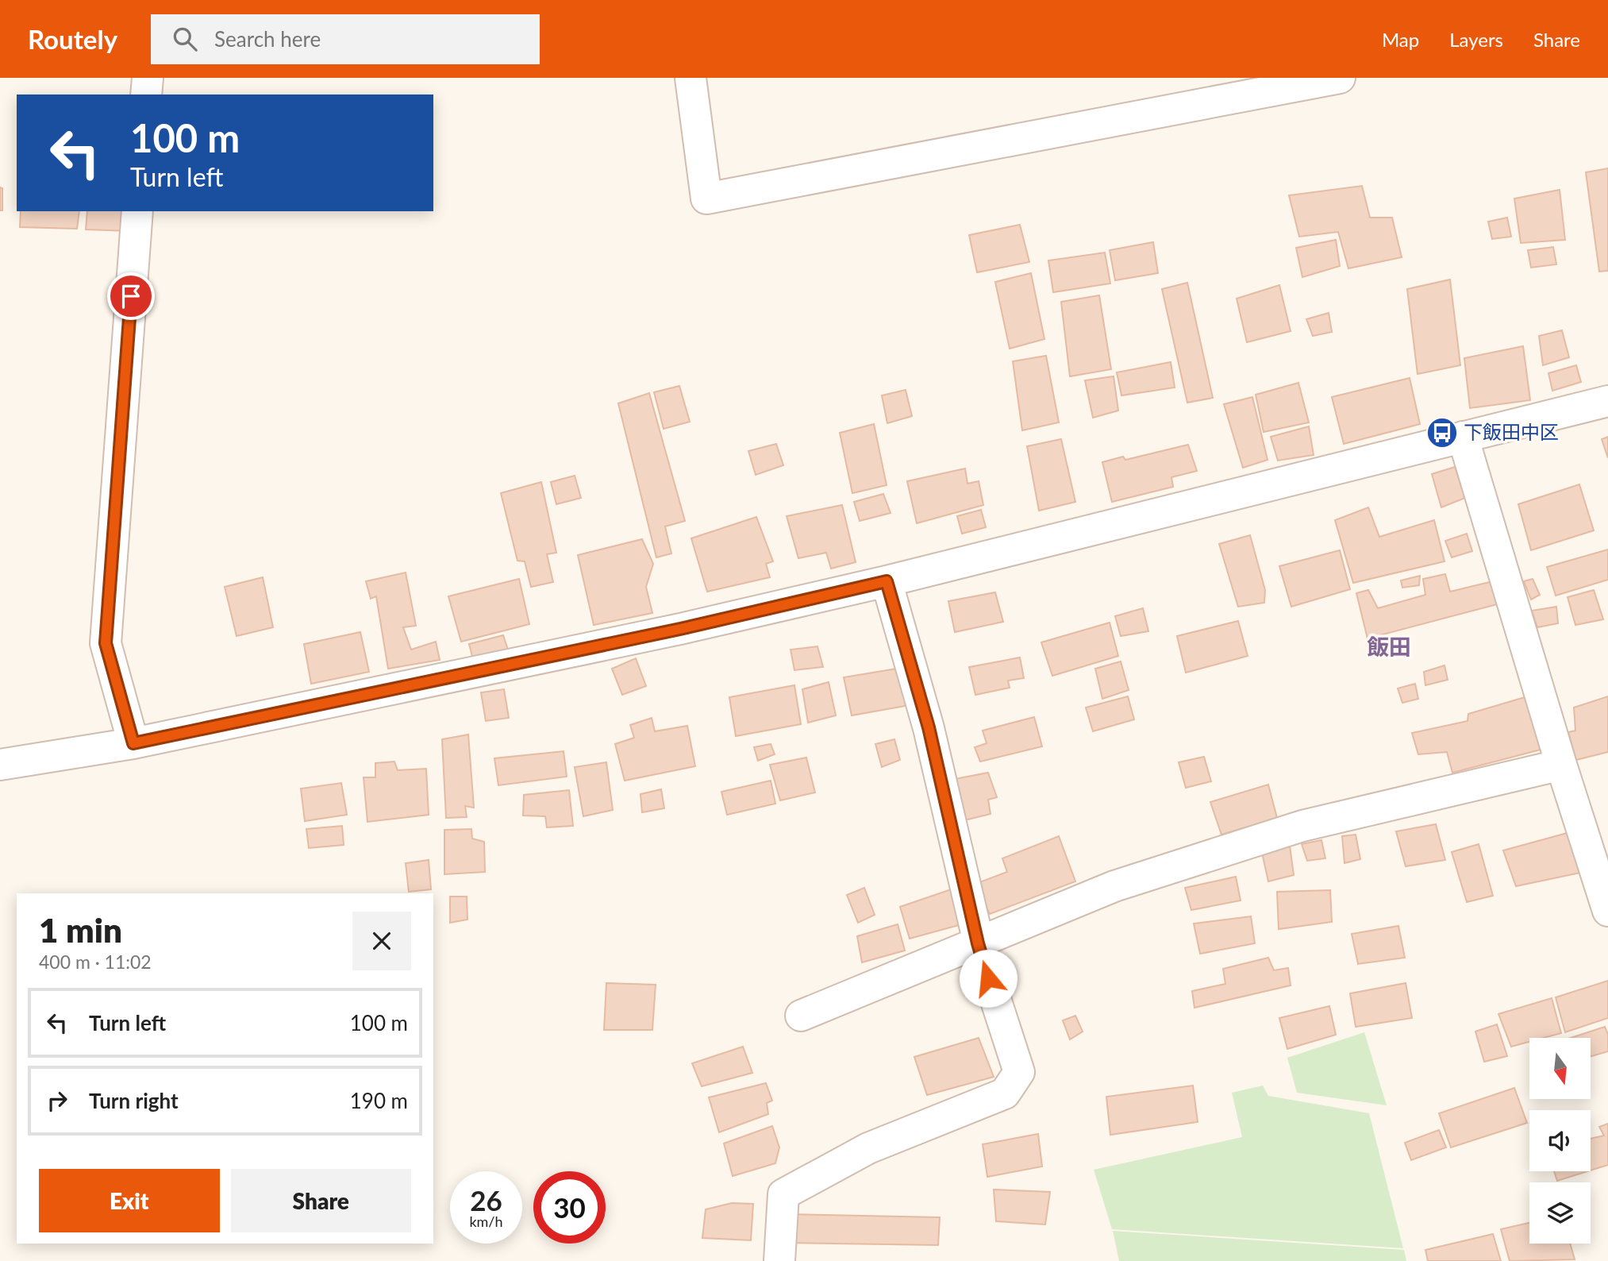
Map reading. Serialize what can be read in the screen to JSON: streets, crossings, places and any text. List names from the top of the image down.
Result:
{
  "districts": ["飯田"],
  "places": {
    "bus stop": ["下飯田中区"]
  },
  "north": "bottom",
  "page": {
    "header": "Routely",
    "search": "Search here",
    "nav": ["Map", "Layers", "Share"],
    "turn": ["100 m", "Turn left"],
    "heading": ["1 min", "400 m · 11:02"],
    "list": [
      {
        "name": "Turn left",
        "value": "100 m"
      },
      {
        "name": "Turn right",
        "value": "190 m"
      }
    ],
    "buttons": ["Exit", "Share"],
    "speed": "26 km/h",
    "limit": "30"
  }
}
